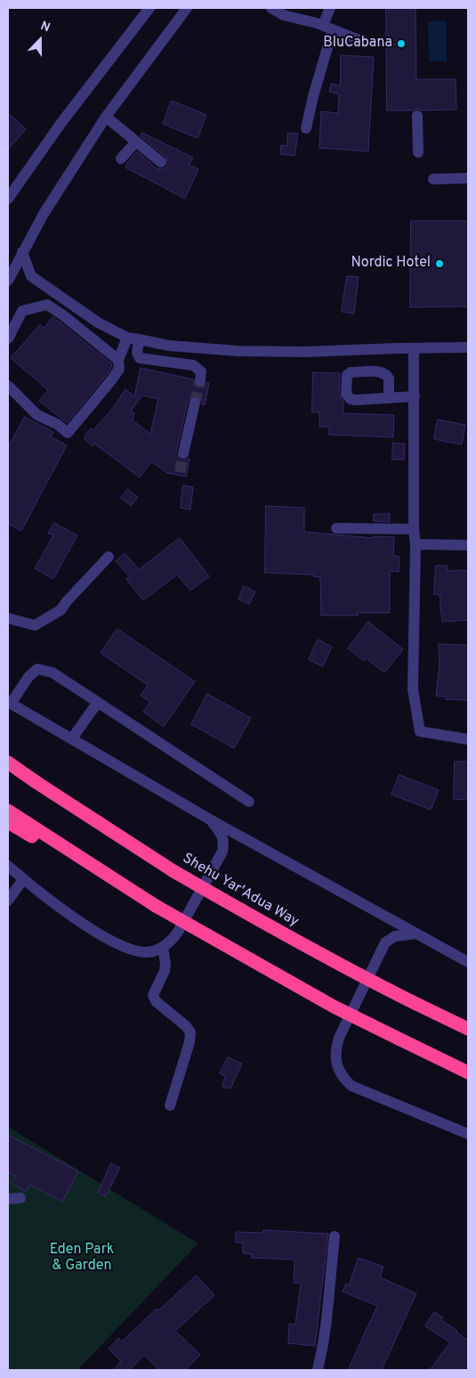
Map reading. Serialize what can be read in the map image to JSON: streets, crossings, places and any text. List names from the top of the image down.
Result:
{
  "streets": {
    "highway": ["Shehu Yar'Adua Way"]
  },
  "parks": ["Eden Park & Garden"],
  "places": ["BluCabana", "Nordic Hotel"],
  "north": "top"
}
